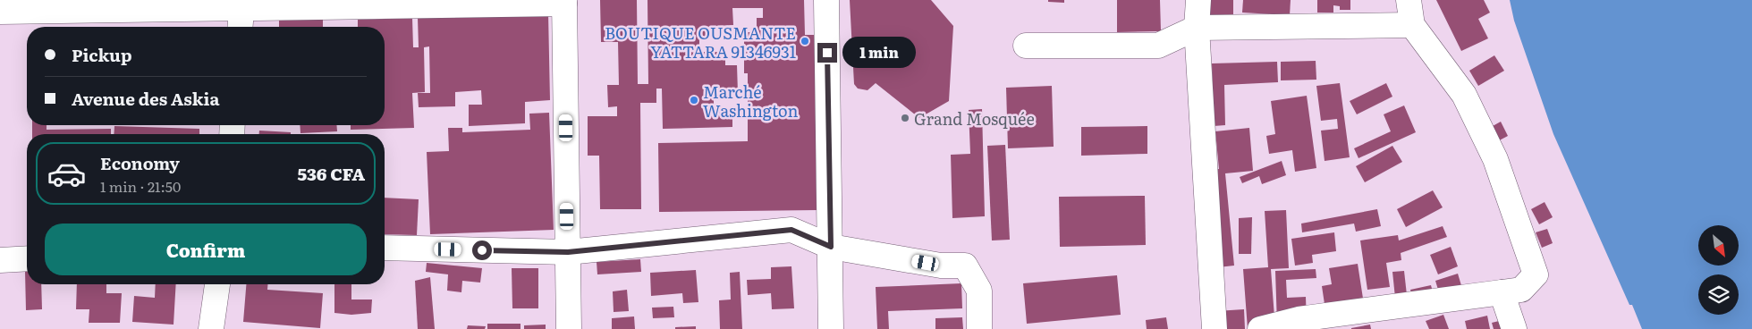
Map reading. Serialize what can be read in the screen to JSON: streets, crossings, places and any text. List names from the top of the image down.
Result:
{
  "places": ["BOUTIQUE OUSMANTE YATTARA 91346931", "Marché Washington", "Grand Mosquée"],
  "north": "bottom right",
  "page": {
    "banner": ["Pickup", "Avenue des Askia"],
    "bubble": "1 min",
    "list": [
      {
        "name": "Economy",
        "note": "1 min · 21:50",
        "value": "536 CFA"
      }
    ],
    "buttons": "Confirm"
  }
}
